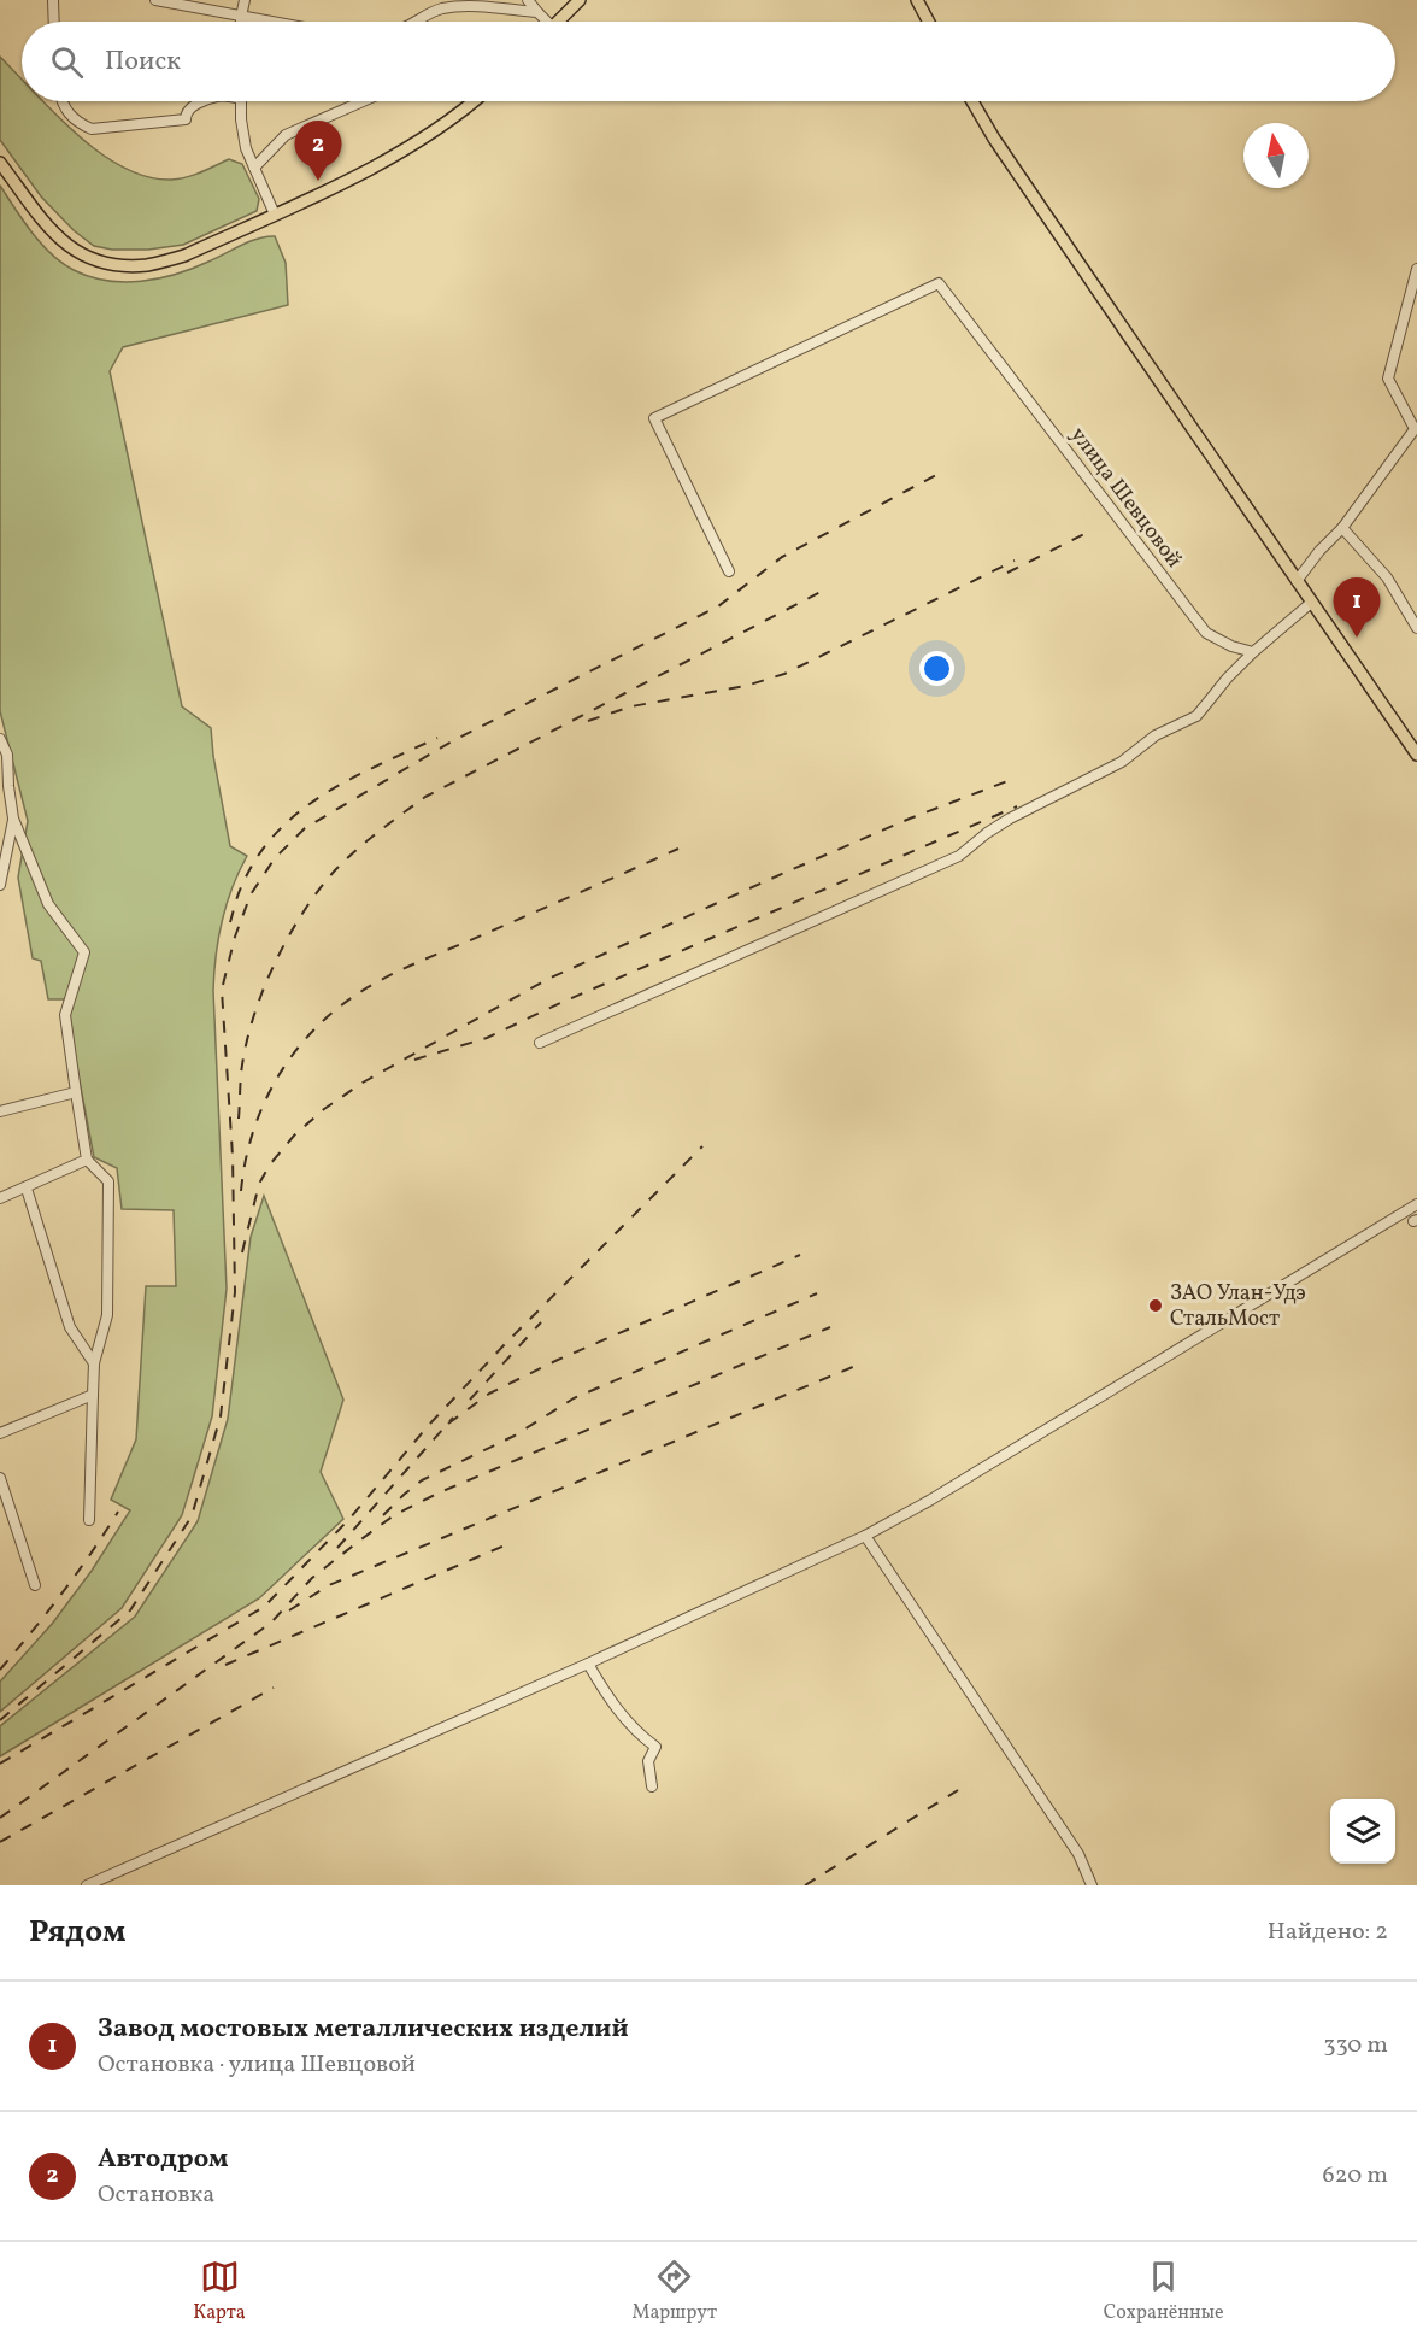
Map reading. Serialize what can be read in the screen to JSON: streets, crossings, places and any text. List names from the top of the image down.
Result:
{
  "streets": {
    "street": ["улица Шевцовой"]
  },
  "places": ["ЗАО Улан-Удэ СтальМост"],
  "north": "top",
  "page": {
    "search": "Поиск",
    "pins": ["2", "1"],
    "heading": ["Рядом", "Найдено: 2"],
    "list": [
      {
        "mark": "1",
        "name": "Завод мостовых металлических изделий",
        "note": "Остановка · улица Шевцовой",
        "value": "330 m"
      },
      {
        "mark": "2",
        "name": "Автодром",
        "note": "Остановка",
        "value": "620 m"
      }
    ],
    "nav": ["Карта", "Маршрут", "Сохранённые"]
  }
}
